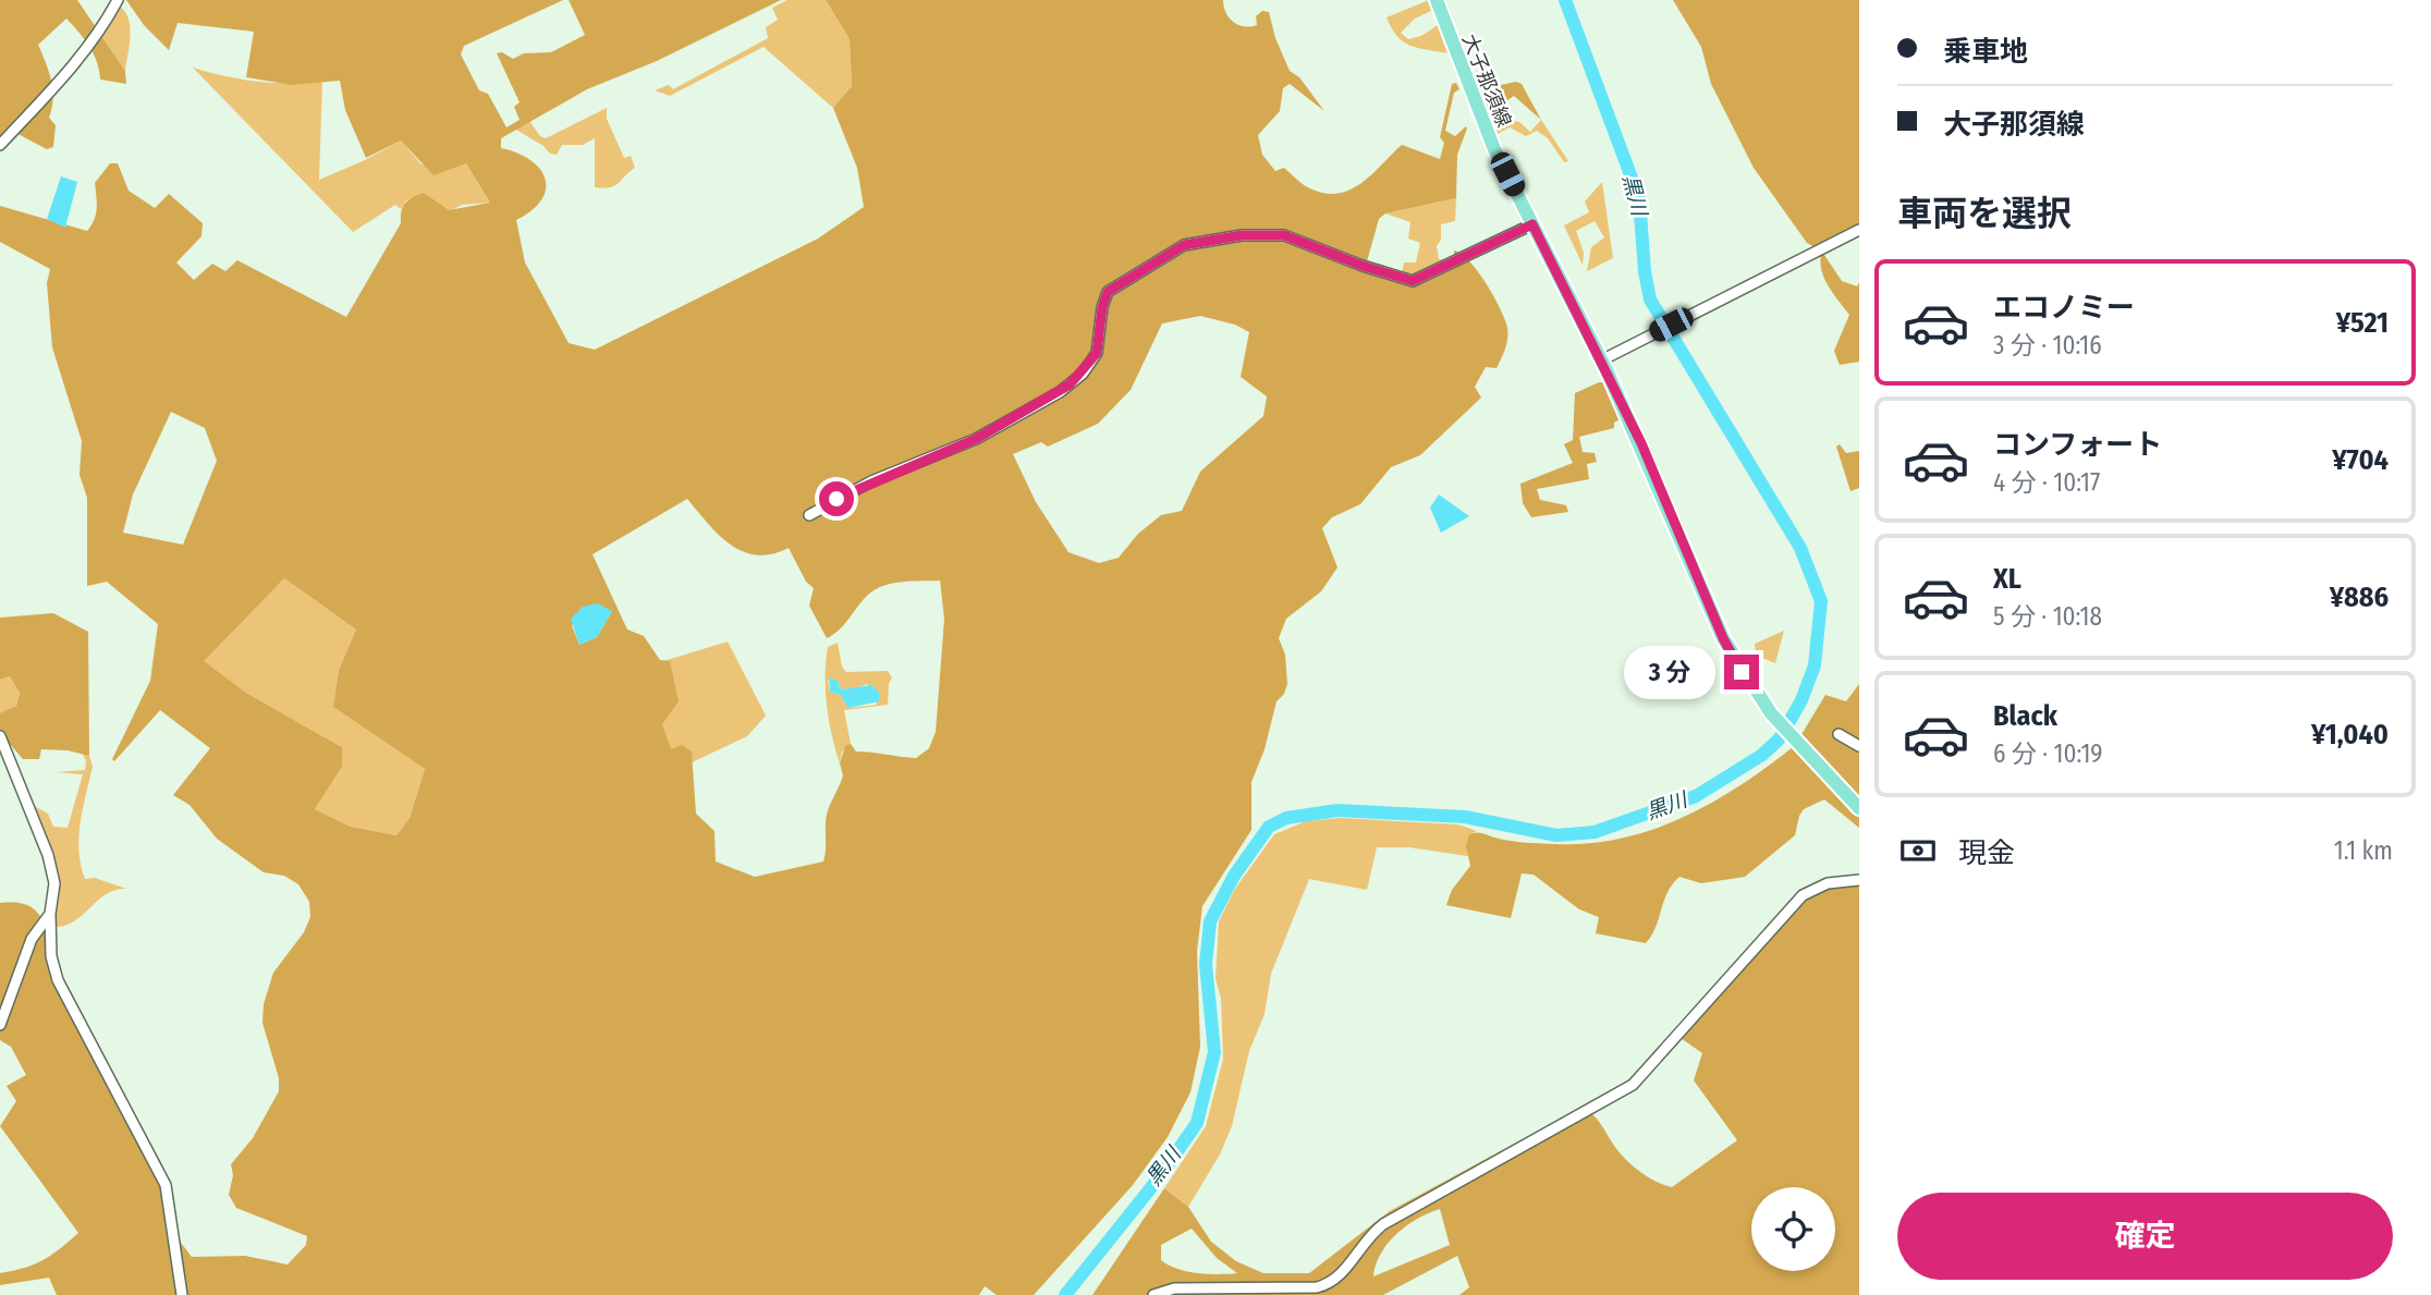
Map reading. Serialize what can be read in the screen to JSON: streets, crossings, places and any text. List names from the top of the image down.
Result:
{
  "streets": {
    "main road": ["大子那須線"]
  },
  "water": ["黒川"],
  "page": {
    "banner": ["乗車地", "大子那須線"],
    "heading": "車両を選択",
    "list": [
      {
        "name": "エコノミー",
        "note": "3 分 · 10:16",
        "value": "¥521"
      },
      {
        "name": "コンフォート",
        "note": "4 分 · 10:17",
        "value": "¥704"
      },
      {
        "name": "XL",
        "note": "5 分 · 10:18",
        "value": "¥886"
      },
      {
        "name": "Black",
        "note": "6 分 · 10:19",
        "value": "¥1,040"
      }
    ],
    "bubble": "3 分",
    "pay": ["現金", "1.1 km"],
    "buttons": "確定"
  }
}
